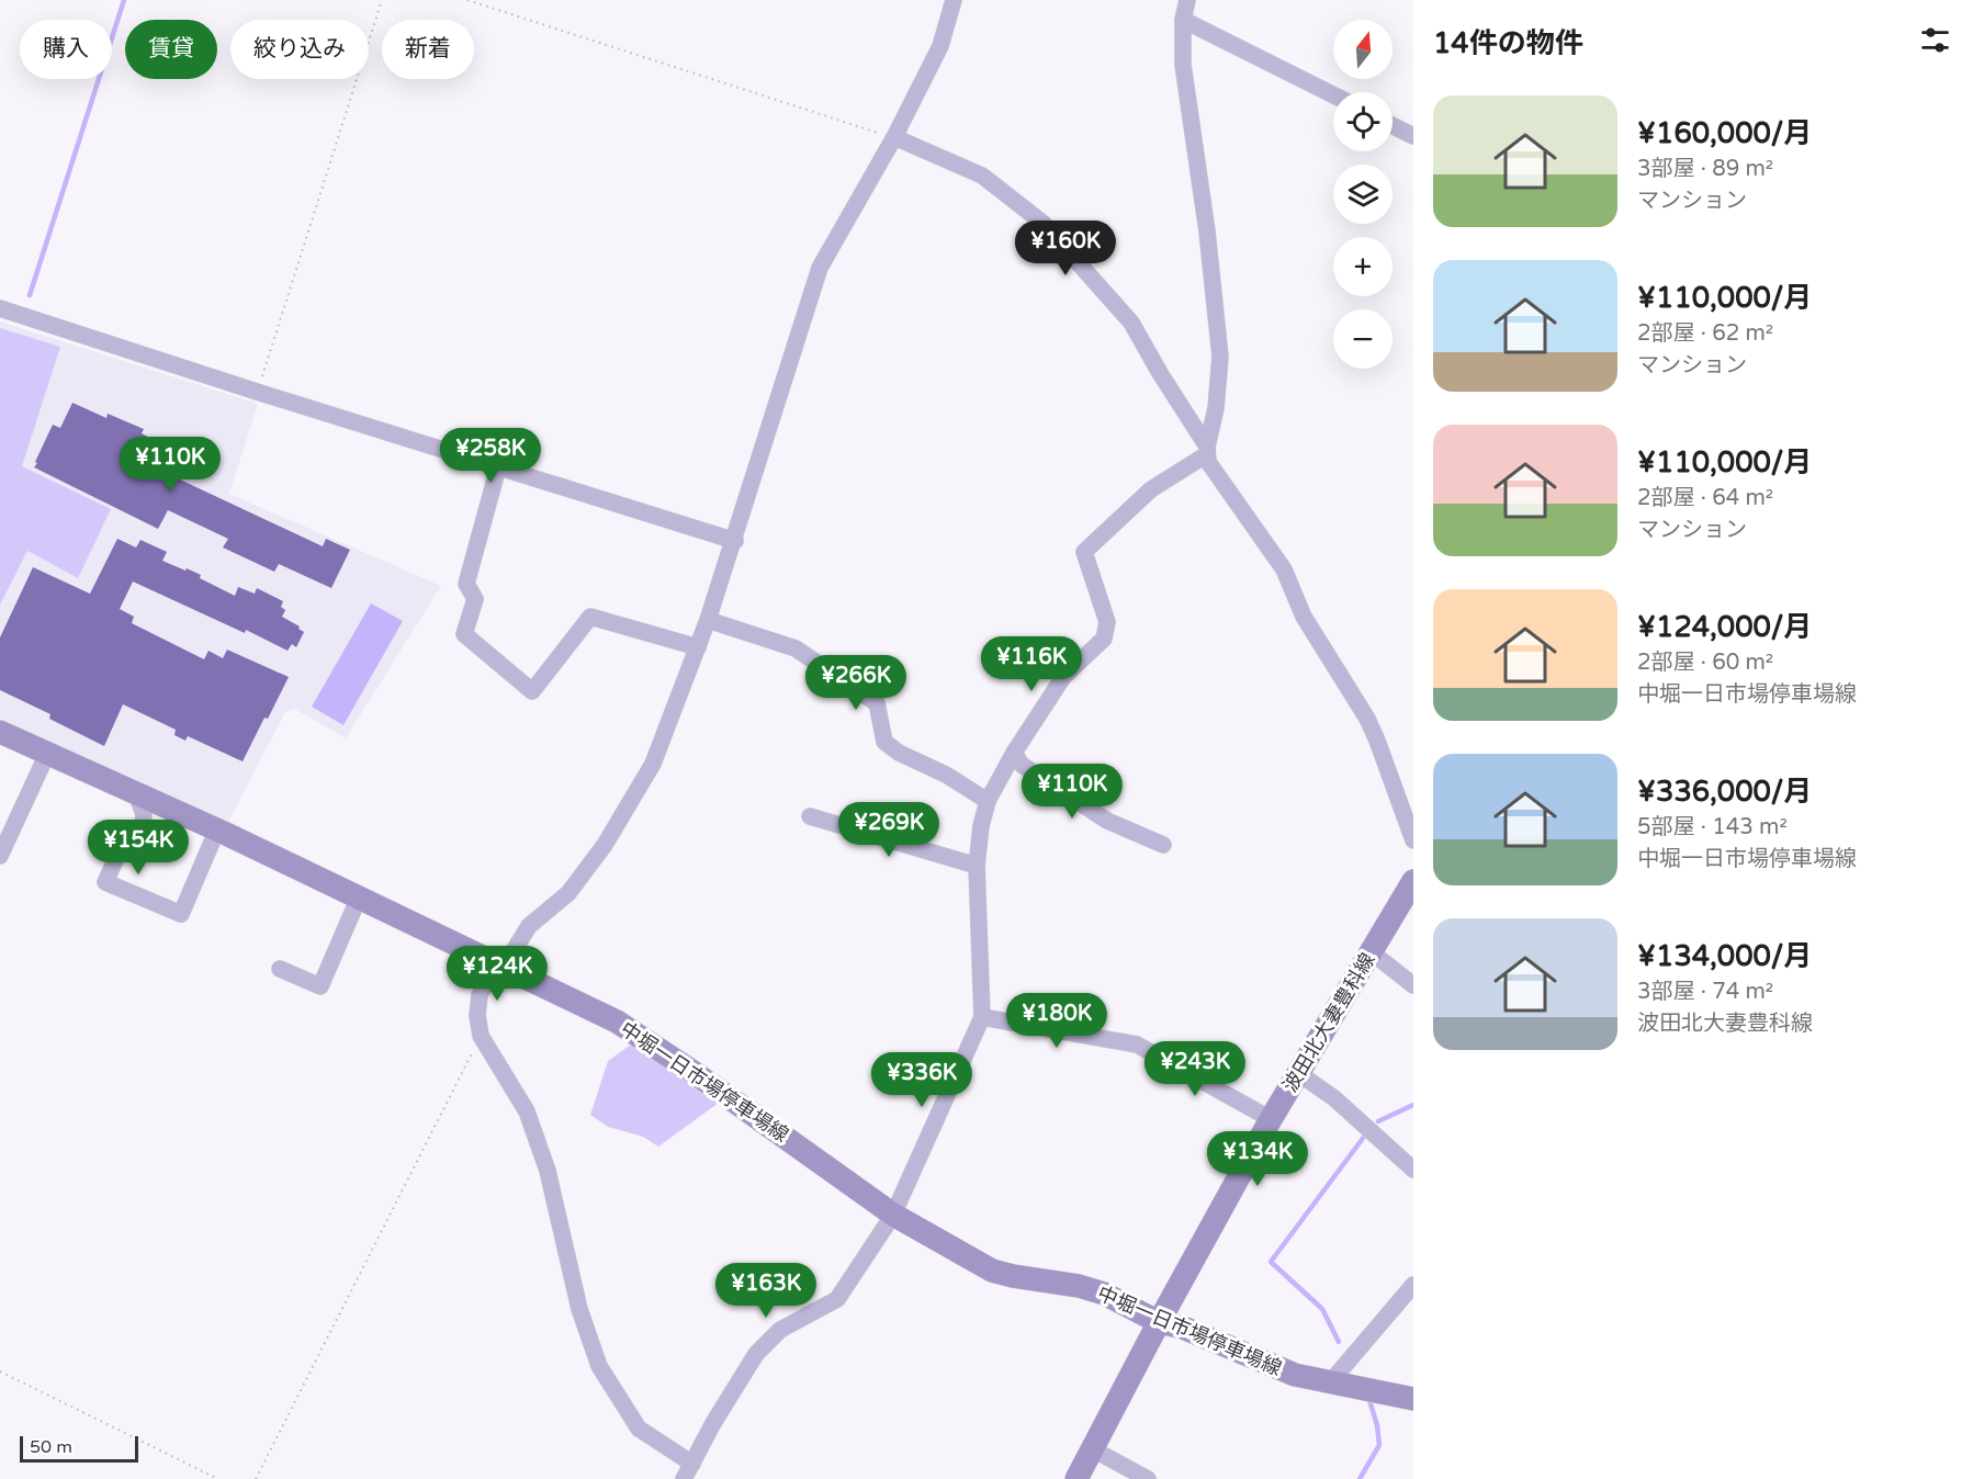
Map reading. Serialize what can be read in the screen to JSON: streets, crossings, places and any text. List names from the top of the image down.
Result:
{
  "streets": {
    "main road": ["波田北大妻豊科線", "中堀一日市場停車場線"]
  },
  "crossings": [
    ["波田北大妻豊科線", "中堀一日市場停車場線"]
  ],
  "scale_bar": "50 m",
  "north": "top",
  "page": {
    "heading": "14件の物件",
    "map_buttons": ["+", "−"],
    "chip": [
      "購入",
      "賃貸",
      "絞り込み",
      "新着"
    ],
    "list": [
      {
        "name": "¥160,000/月",
        "note": "3部屋 · 89 m² · マンション"
      },
      {
        "name": "¥110,000/月",
        "note": "2部屋 · 62 m² · マンション"
      },
      {
        "name": "¥110,000/月",
        "note": "2部屋 · 64 m² · マンション"
      },
      {
        "name": "¥124,000/月",
        "note": "2部屋 · 60 m² · 中堀一日市場停車場線"
      },
      {
        "name": "¥336,000/月",
        "note": "5部屋 · 143 m² · 中堀一日市場停車場線"
      },
      {
        "name": "¥134,000/月",
        "note": "3部屋 · 74 m² · 波田北大妻豊科線"
      }
    ],
    "price": [
      "¥160K",
      "¥258K",
      "¥110K",
      "¥116K",
      "¥266K",
      "¥110K",
      "¥269K",
      "¥154K",
      "¥124K",
      "¥180K",
      "¥243K",
      "¥336K",
      "¥134K",
      "¥163K"
    ],
    "scale": "50 m"
  }
}
